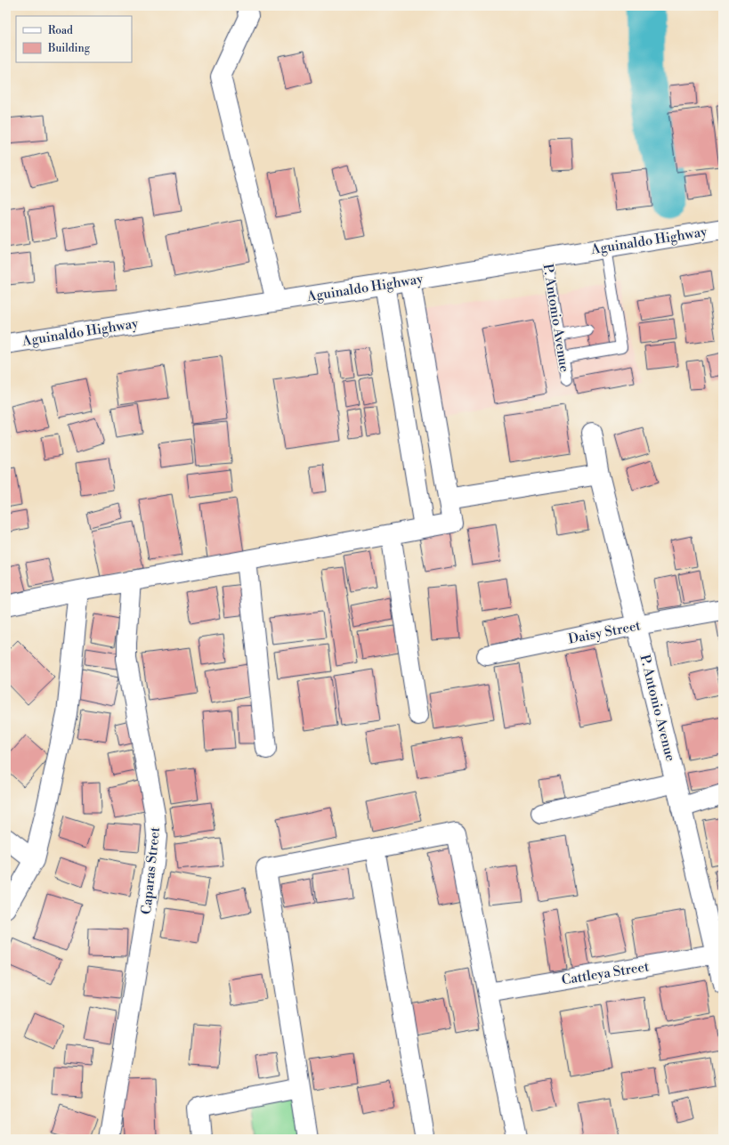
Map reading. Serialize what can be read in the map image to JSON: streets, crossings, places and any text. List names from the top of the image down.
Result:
{
  "streets": {
    "street": [
      "Aguinaldo Highway",
      "P. Antonio Avenue",
      "Daisy Street",
      "Caparas Street",
      "Cattleya Street"
    ]
  },
  "crossings": [
    ["Aguinaldo Highway", "P. Antonio Avenue"],
    ["P. Antonio Avenue", "Daisy Street"],
    ["P. Antonio Avenue", "Cattleya Street"]
  ],
  "legend": ["Road", "Building"]
}
